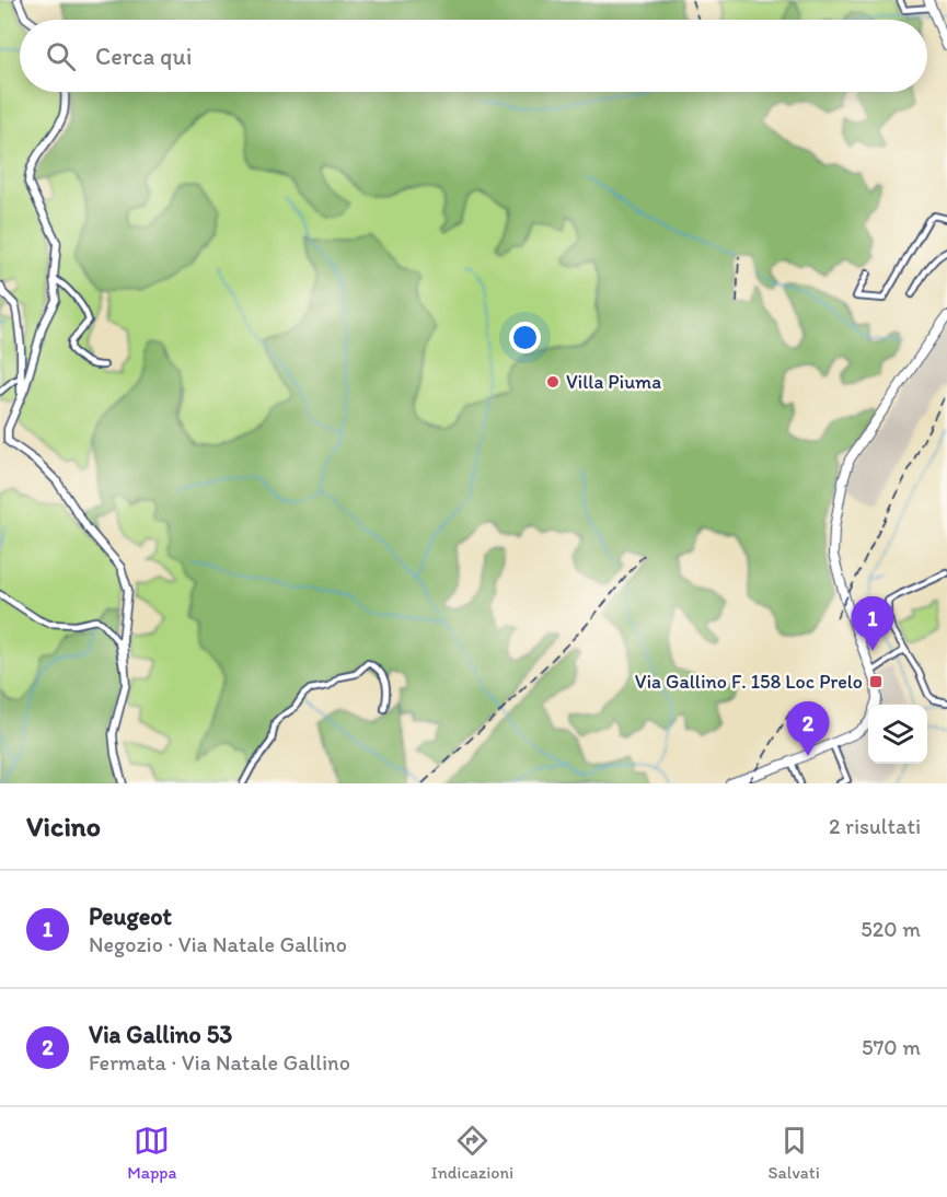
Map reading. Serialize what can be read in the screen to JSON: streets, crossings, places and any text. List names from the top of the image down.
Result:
{
  "places": {
    "other": ["Villa Piuma"],
    "transit": ["Via Gallino F. 158 Loc Prelo"]
  },
  "page": {
    "search": "Cerca qui",
    "pins": ["1", "2"],
    "heading": ["Vicino", "2 risultati"],
    "list": [
      {
        "mark": "1",
        "name": "Peugeot",
        "note": "Negozio · Via Natale Gallino",
        "value": "520 m"
      },
      {
        "mark": "2",
        "name": "Via Gallino 53",
        "note": "Fermata · Via Natale Gallino",
        "value": "570 m"
      }
    ],
    "nav": ["Mappa", "Indicazioni", "Salvati"]
  }
}
